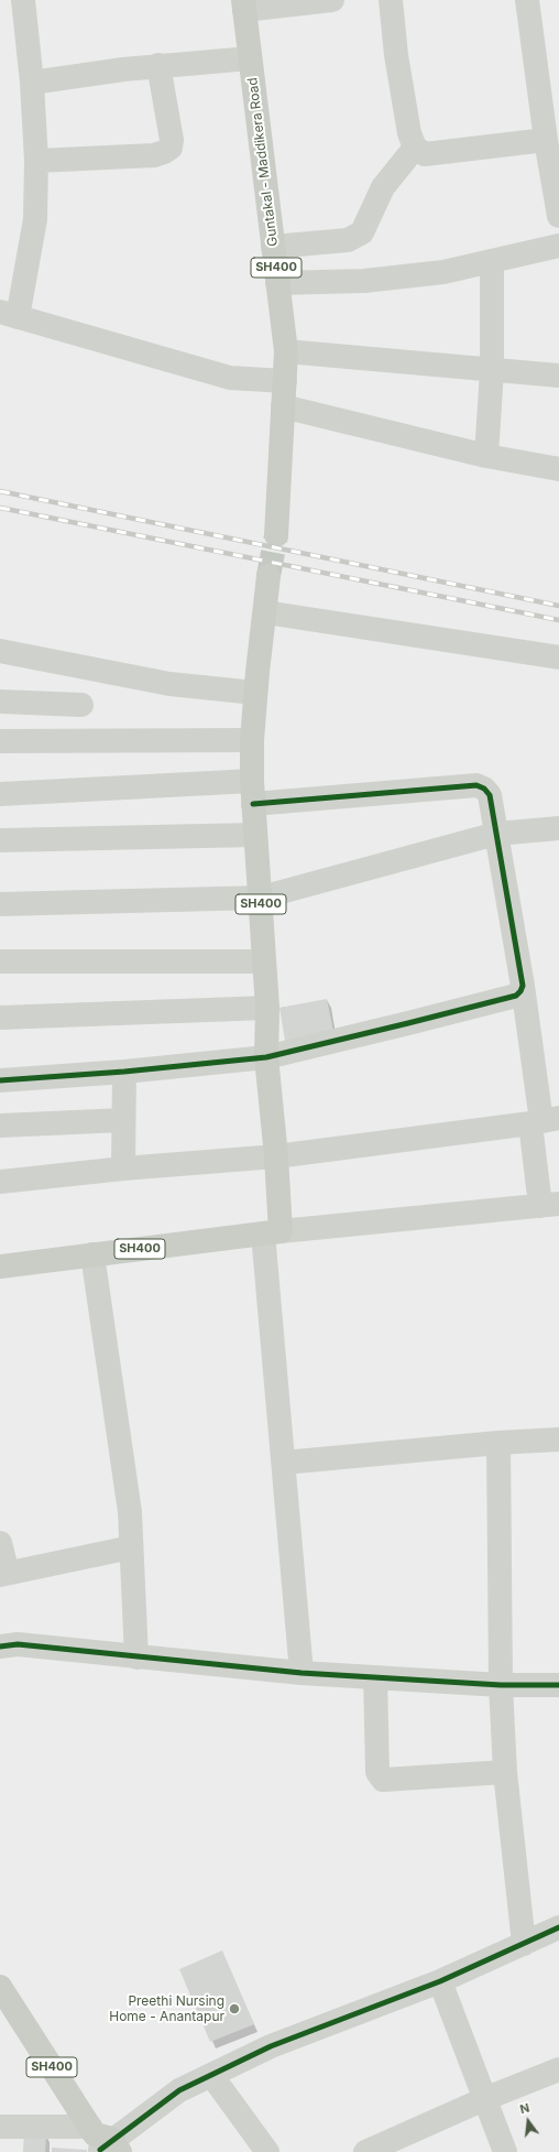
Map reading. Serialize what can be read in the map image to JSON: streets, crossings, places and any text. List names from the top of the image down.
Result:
{
  "streets": {
    "main road": ["Guntakal - Maddikera Road", "SH400"]
  },
  "places": ["Preethi Nursing Home - Anantapur"],
  "north": "top"
}
